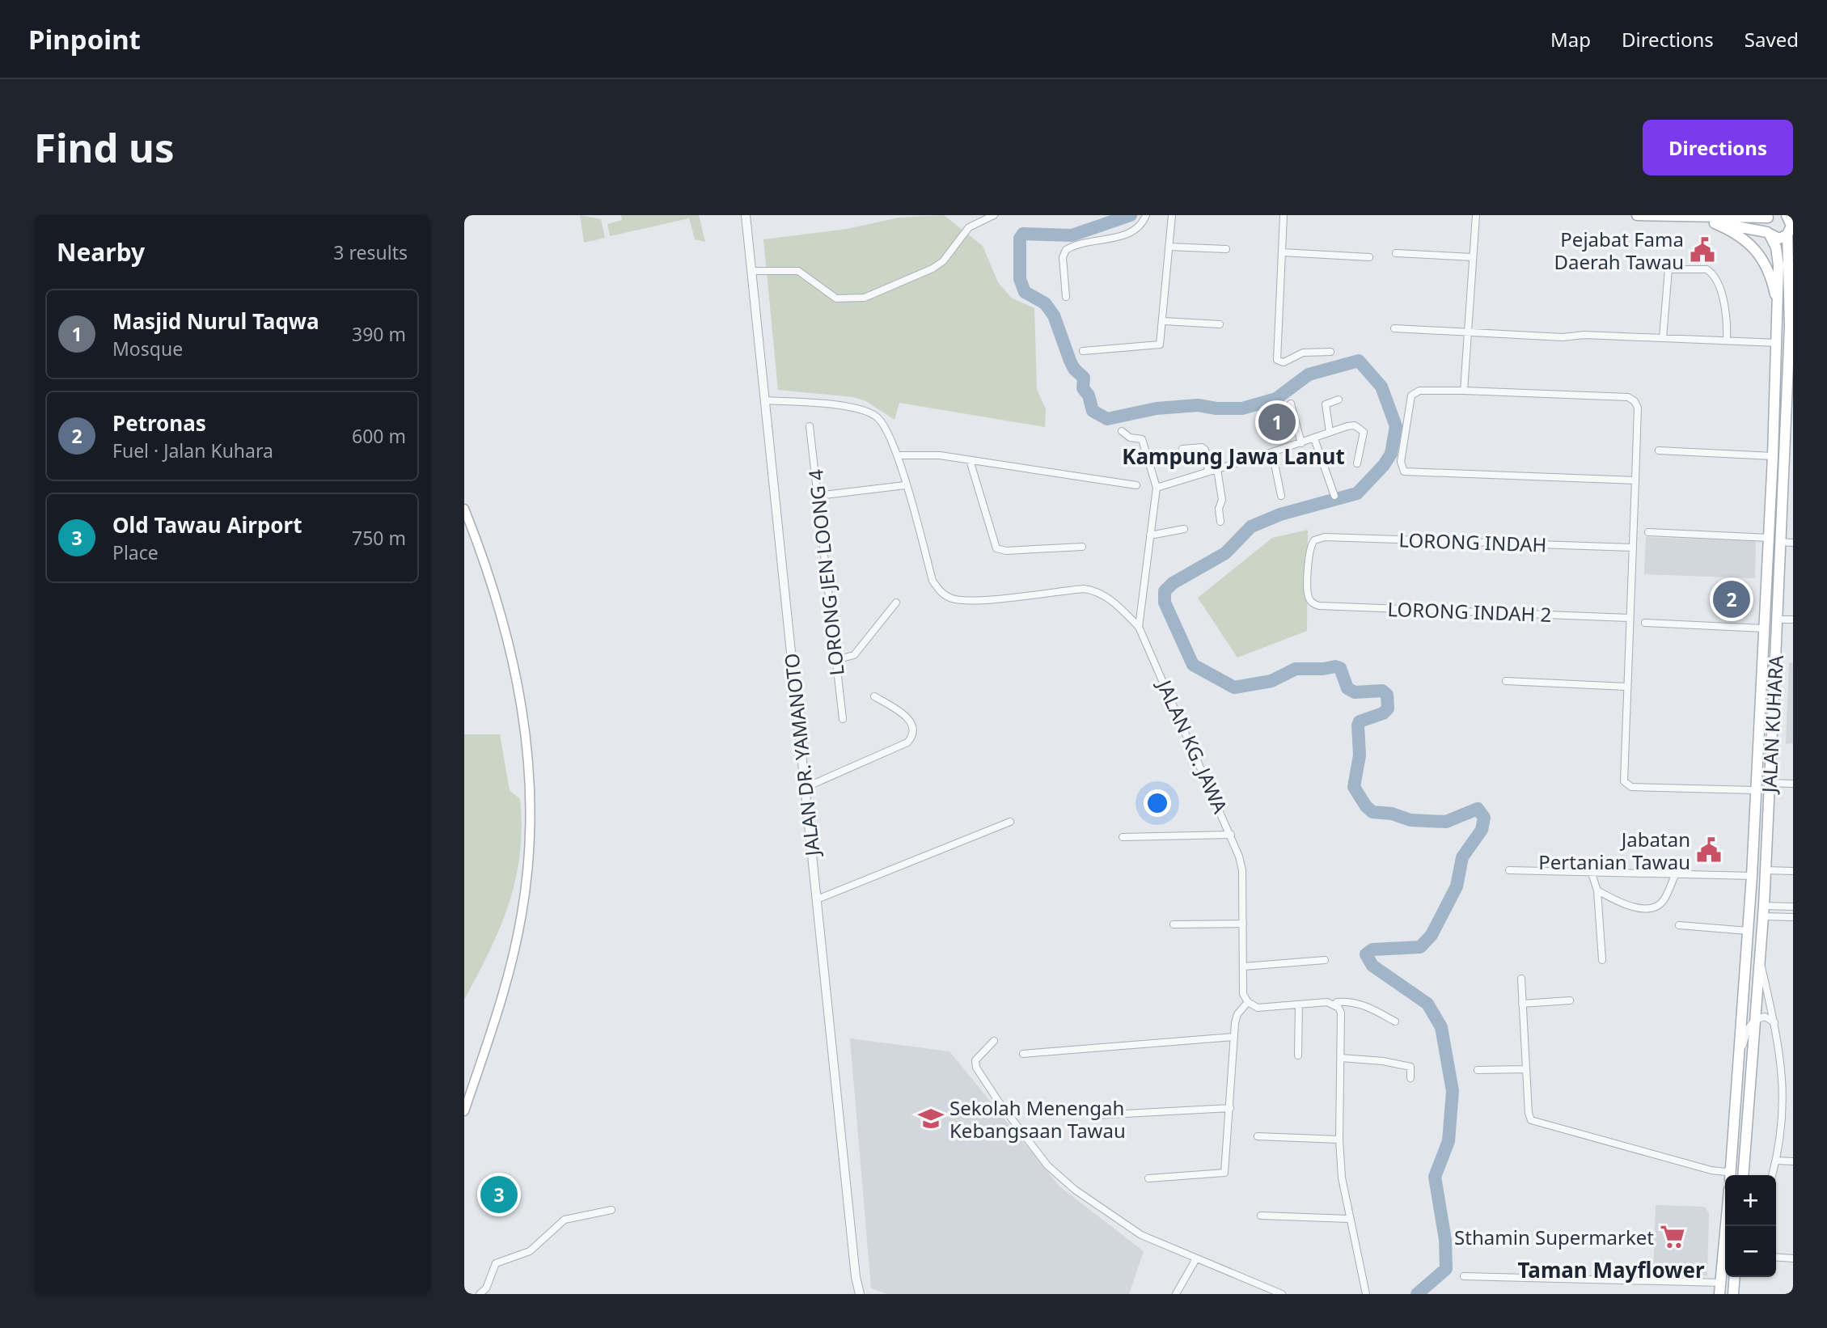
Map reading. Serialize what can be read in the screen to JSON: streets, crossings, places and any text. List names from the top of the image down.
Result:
{
  "streets": {
    "main road": ["JALAN KUHARA"],
    "street": [
      "LORONG INDAH",
      "LORONG JEN LOONG 4",
      "LORONG INDAH 2",
      "JALAN KG. JAWA",
      "JALAN DR. YAMANOTO"
    ]
  },
  "crossings": [
    ["LORONG INDAH", "LORONG INDAH 2"],
    ["JALAN KG. JAWA", "JALAN DR. YAMANOTO"]
  ],
  "districts": ["Kampung Jawa Lanut", "Taman Mayflower"],
  "places": {
    "public building": ["Pejabat Fama Daerah Tawau", "Jabatan Pertanian Tawau"],
    "school or university": ["Sekolah Menengah Kebangsaan Tawau"],
    "supermarket": ["Sthamin Supermarket"]
  },
  "page": {
    "header": "Pinpoint",
    "nav": ["Map", "Directions", "Saved"],
    "buttons": "Directions",
    "title": "Find us",
    "heading": ["Nearby", "3 results"],
    "list": [
      {
        "mark": "1",
        "name": "Masjid Nurul Taqwa",
        "note": "Mosque",
        "value": "390 m"
      },
      {
        "mark": "2",
        "name": "Petronas",
        "note": "Fuel · Jalan Kuhara",
        "value": "600 m"
      },
      {
        "mark": "3",
        "name": "Old Tawau Airport",
        "note": "Place",
        "value": "750 m"
      }
    ],
    "pins": ["1", "2", "3"],
    "map_buttons": ["+", "−"]
  }
}
